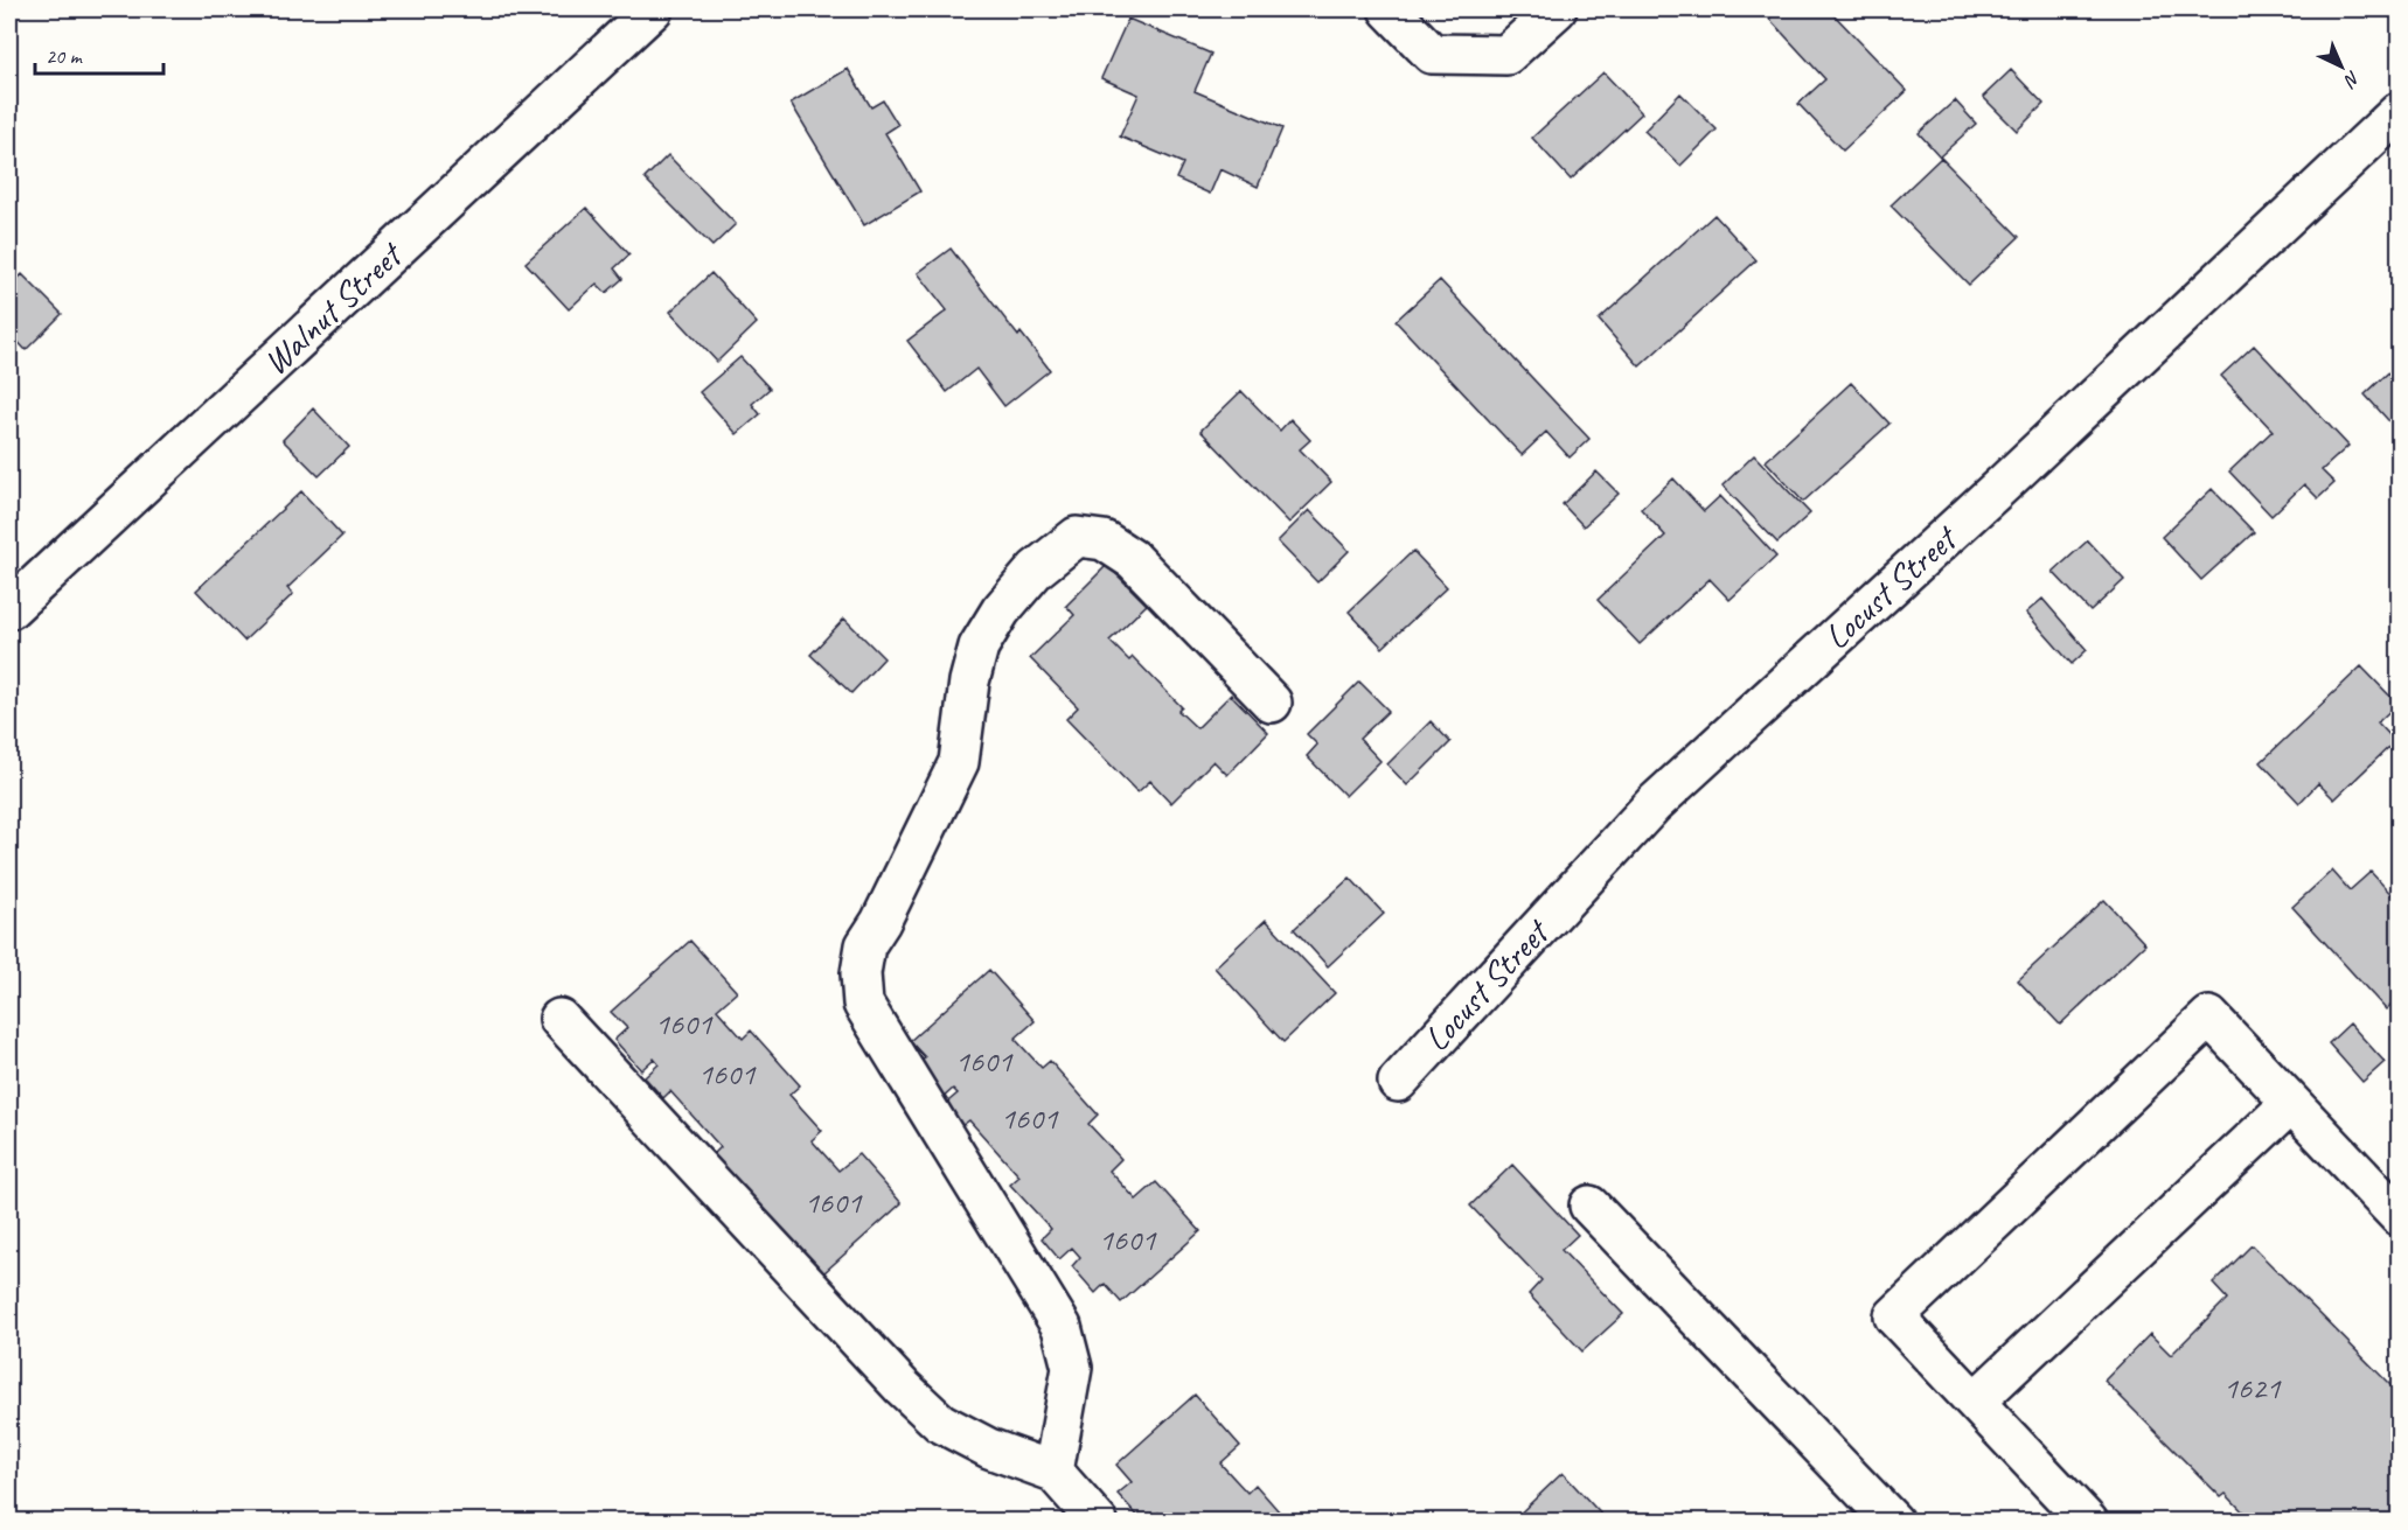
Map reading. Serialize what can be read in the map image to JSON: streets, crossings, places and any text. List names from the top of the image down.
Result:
{
  "streets": {
    "street": ["Walnut Street", "Locust Street"]
  },
  "house_numbers": [
    "1601",
    "1601",
    "1601",
    "1601",
    "1601",
    "1601",
    "1621"
  ],
  "scale_bar": "20 m",
  "north": "bottom right"
}
